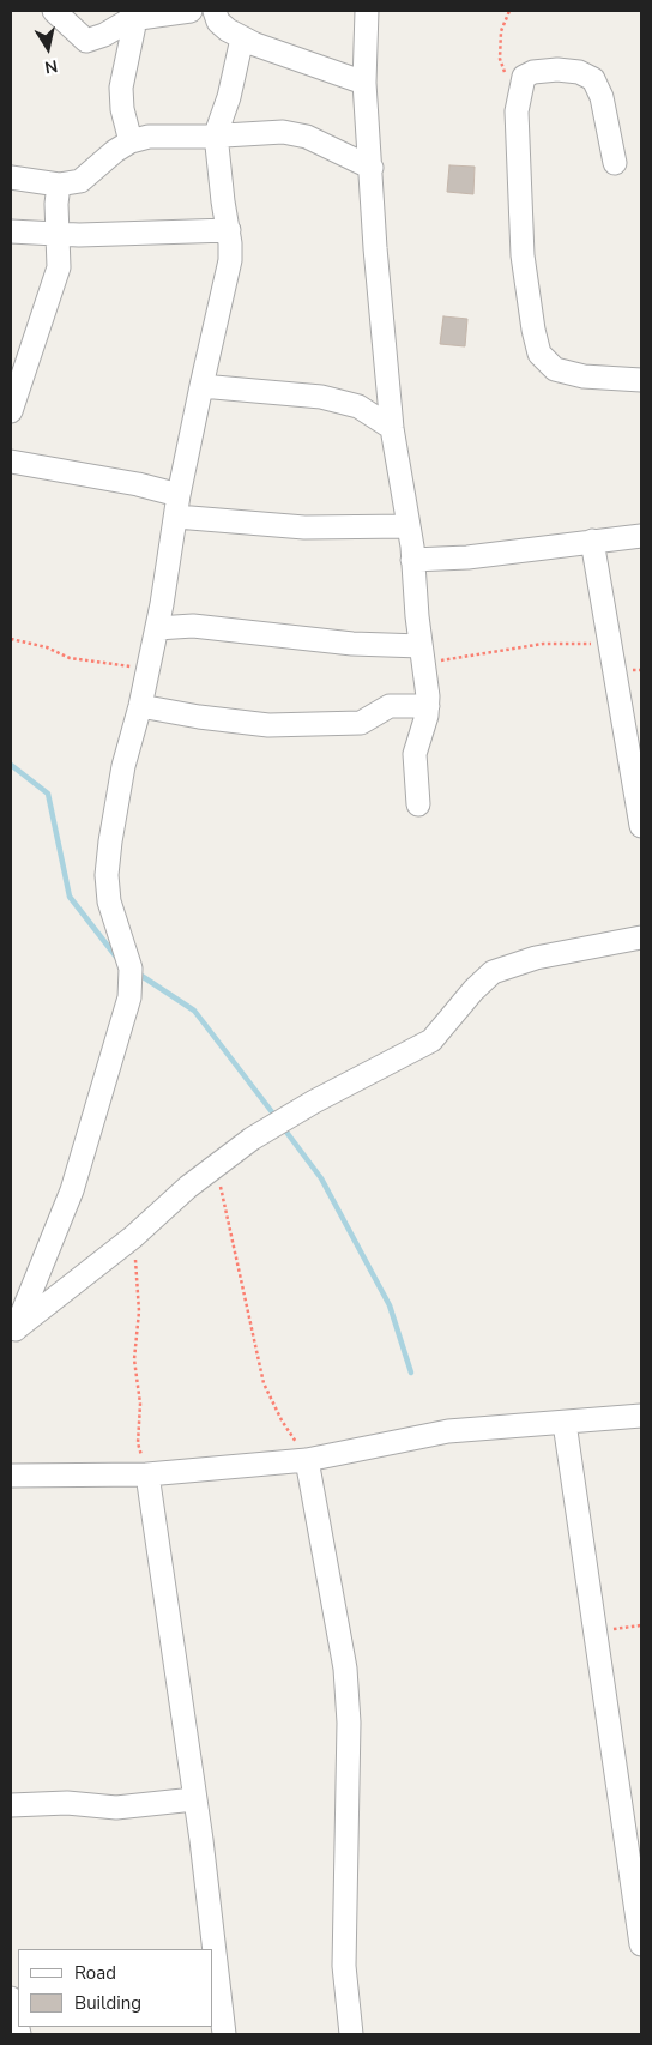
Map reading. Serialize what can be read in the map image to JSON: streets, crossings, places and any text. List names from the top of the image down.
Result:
{
  "legend": ["Road", "Building"],
  "north": "bottom"
}
